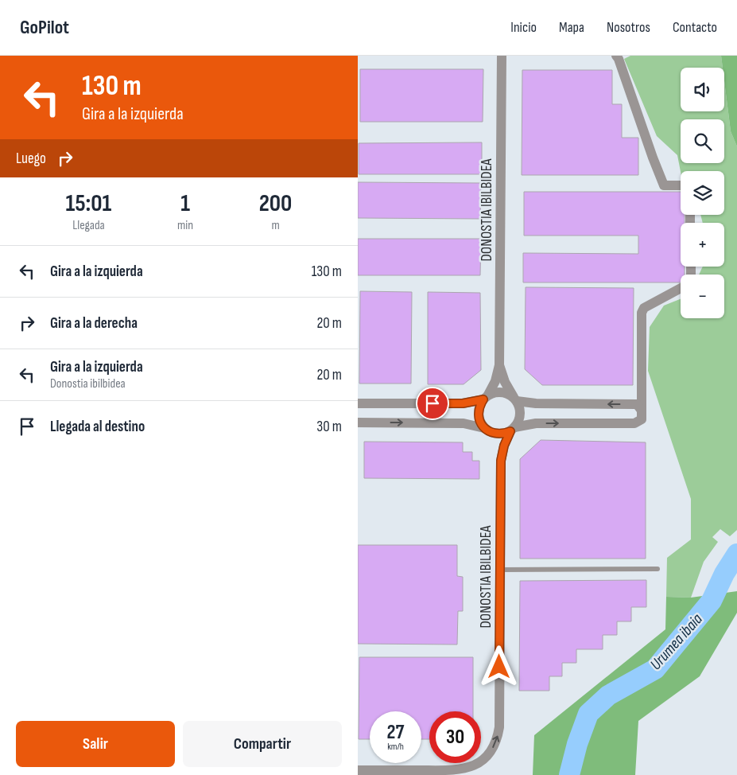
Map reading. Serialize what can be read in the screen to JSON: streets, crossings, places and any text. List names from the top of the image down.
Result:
{
  "streets": {
    "street": ["DONOSTIA IBILBIDEA"]
  },
  "water": ["Urumea ibaia"],
  "page": {
    "header": "GoPilot",
    "nav": [
      "Inicio",
      "Mapa",
      "Nosotros",
      "Contacto"
    ],
    "turn": ["130 m", "Gira a la izquierda"],
    "map_buttons": ["+", "−"],
    "then": "Luego",
    "eta": [
      "15:01",
      "Llegada",
      "1",
      "min",
      "200",
      "m"
    ],
    "list": [
      {
        "name": "Gira a la izquierda",
        "value": "130 m"
      },
      {
        "name": "Gira a la derecha",
        "value": "20 m"
      },
      {
        "name": "Gira a la izquierda",
        "note": "Donostia ibilbidea",
        "value": "20 m"
      },
      {
        "name": "Llegada al destino",
        "value": "30 m"
      }
    ],
    "speed": "27 km/h",
    "limit": "30",
    "buttons": ["Salir", "Compartir"]
  }
}
